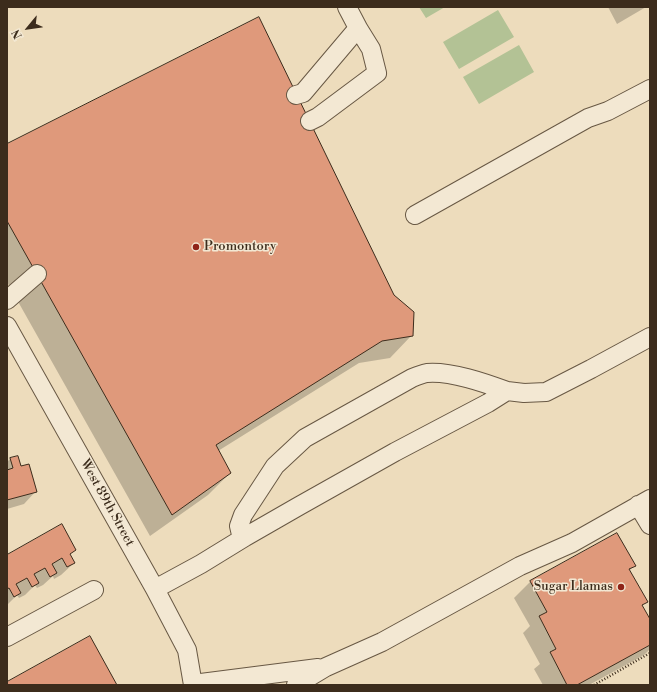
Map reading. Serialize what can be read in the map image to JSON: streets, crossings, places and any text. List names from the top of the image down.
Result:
{
  "streets": {
    "street": ["West 89th Street"]
  },
  "places": ["Promontory", "Sugar Llamas"],
  "north": "bottom left"
}
